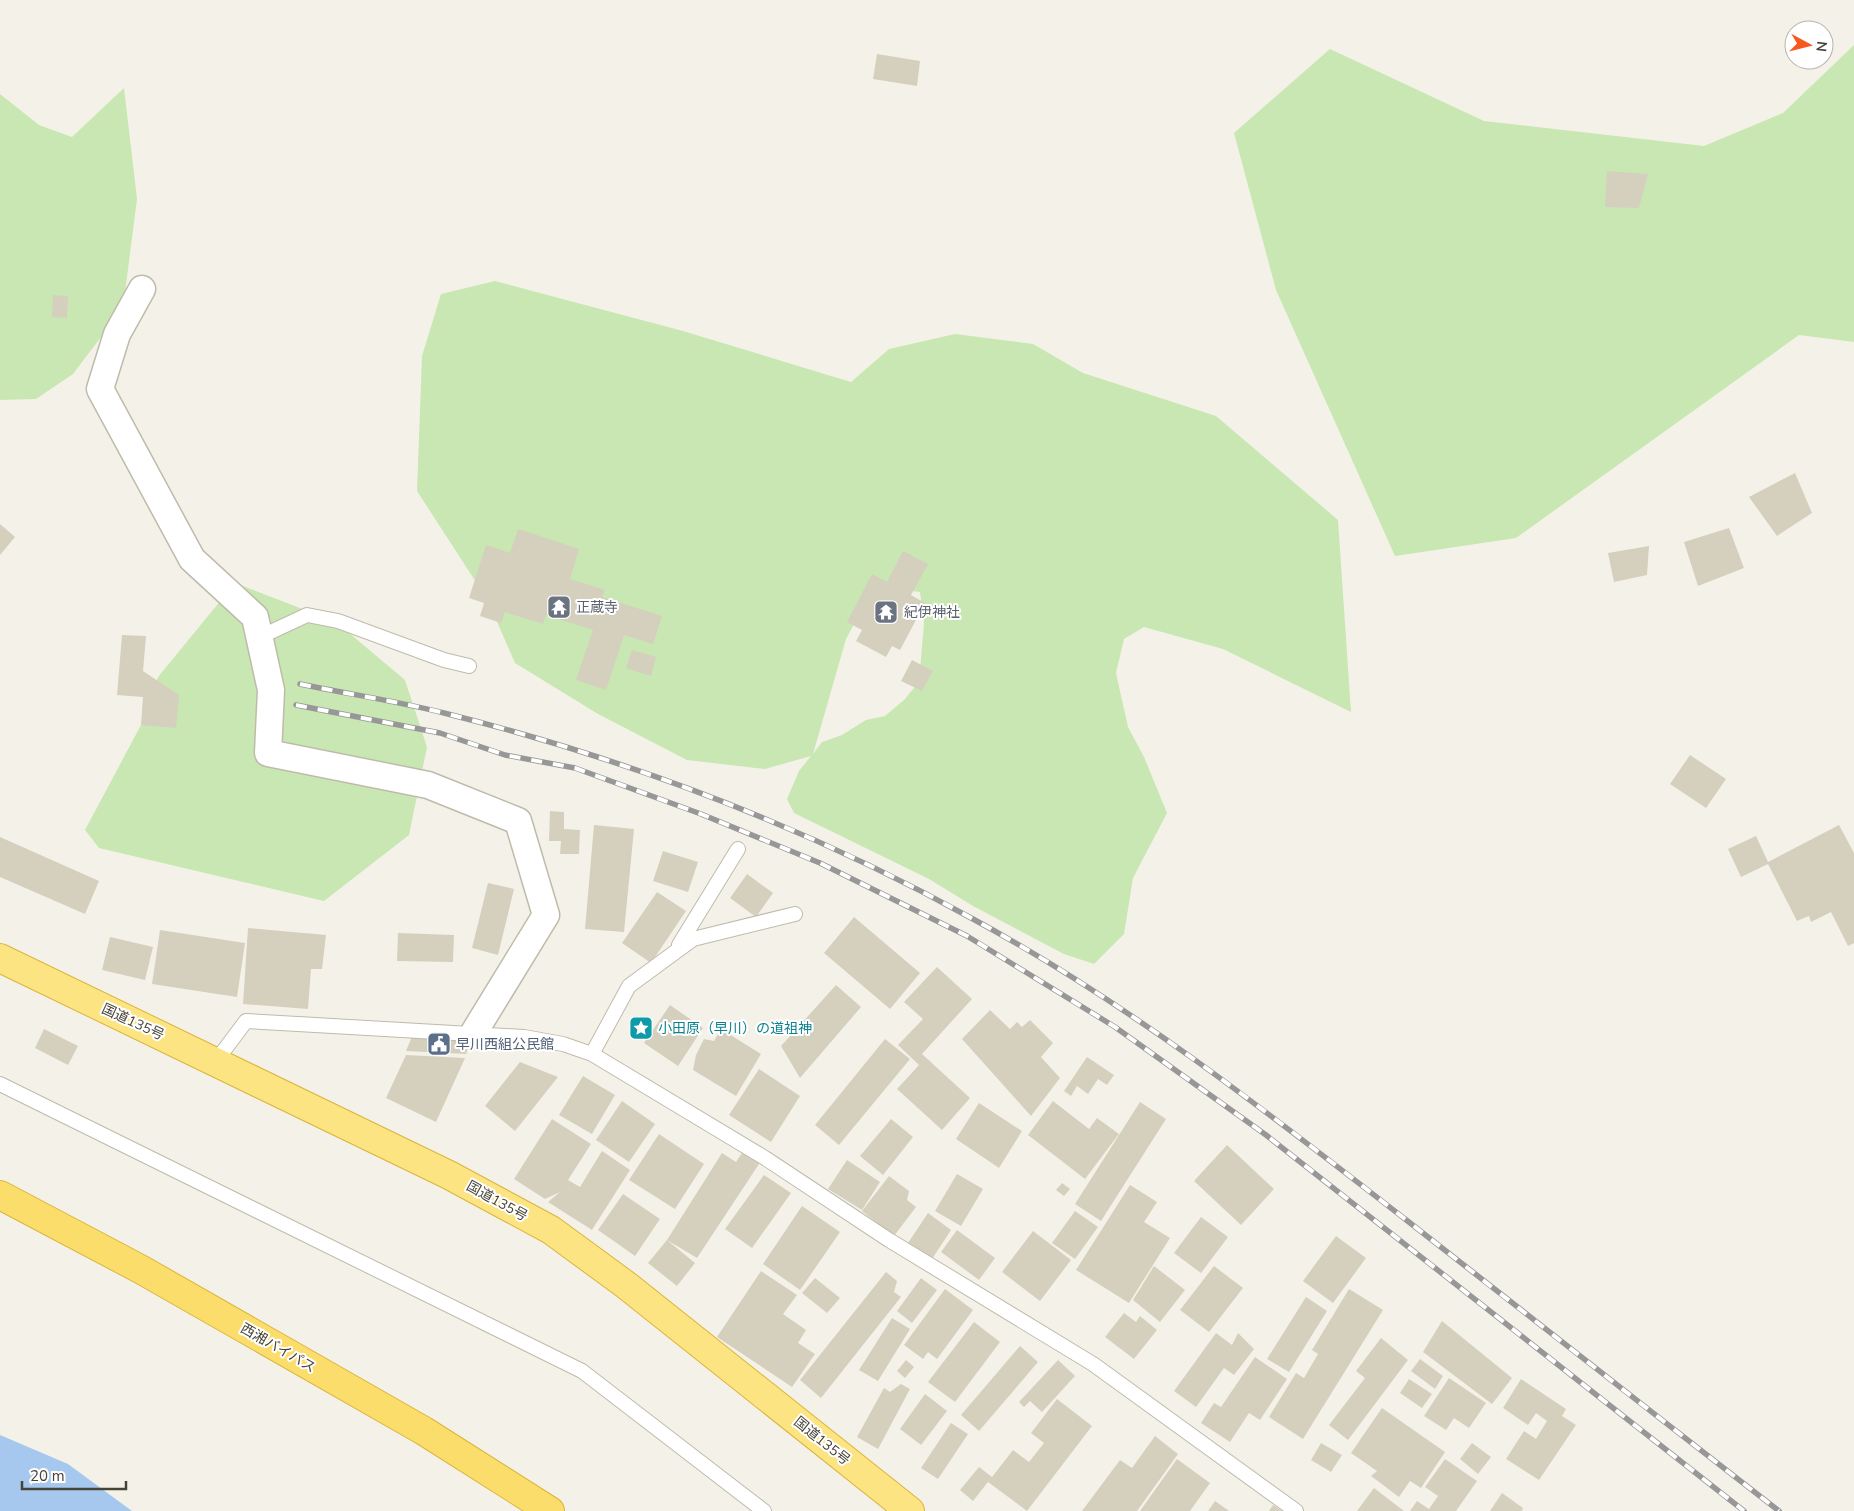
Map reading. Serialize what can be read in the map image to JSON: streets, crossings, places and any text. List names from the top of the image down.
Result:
{
  "streets": {
    "highway": ["国道135号", "西湘バイパス"]
  },
  "places": {
    "temple": ["正蔵寺", "紀伊神社"],
    "place": ["小田原（早川）の道祖神"],
    "public building": ["早川西組公民館"]
  },
  "scale_bar": "20 m",
  "north": "right"
}
